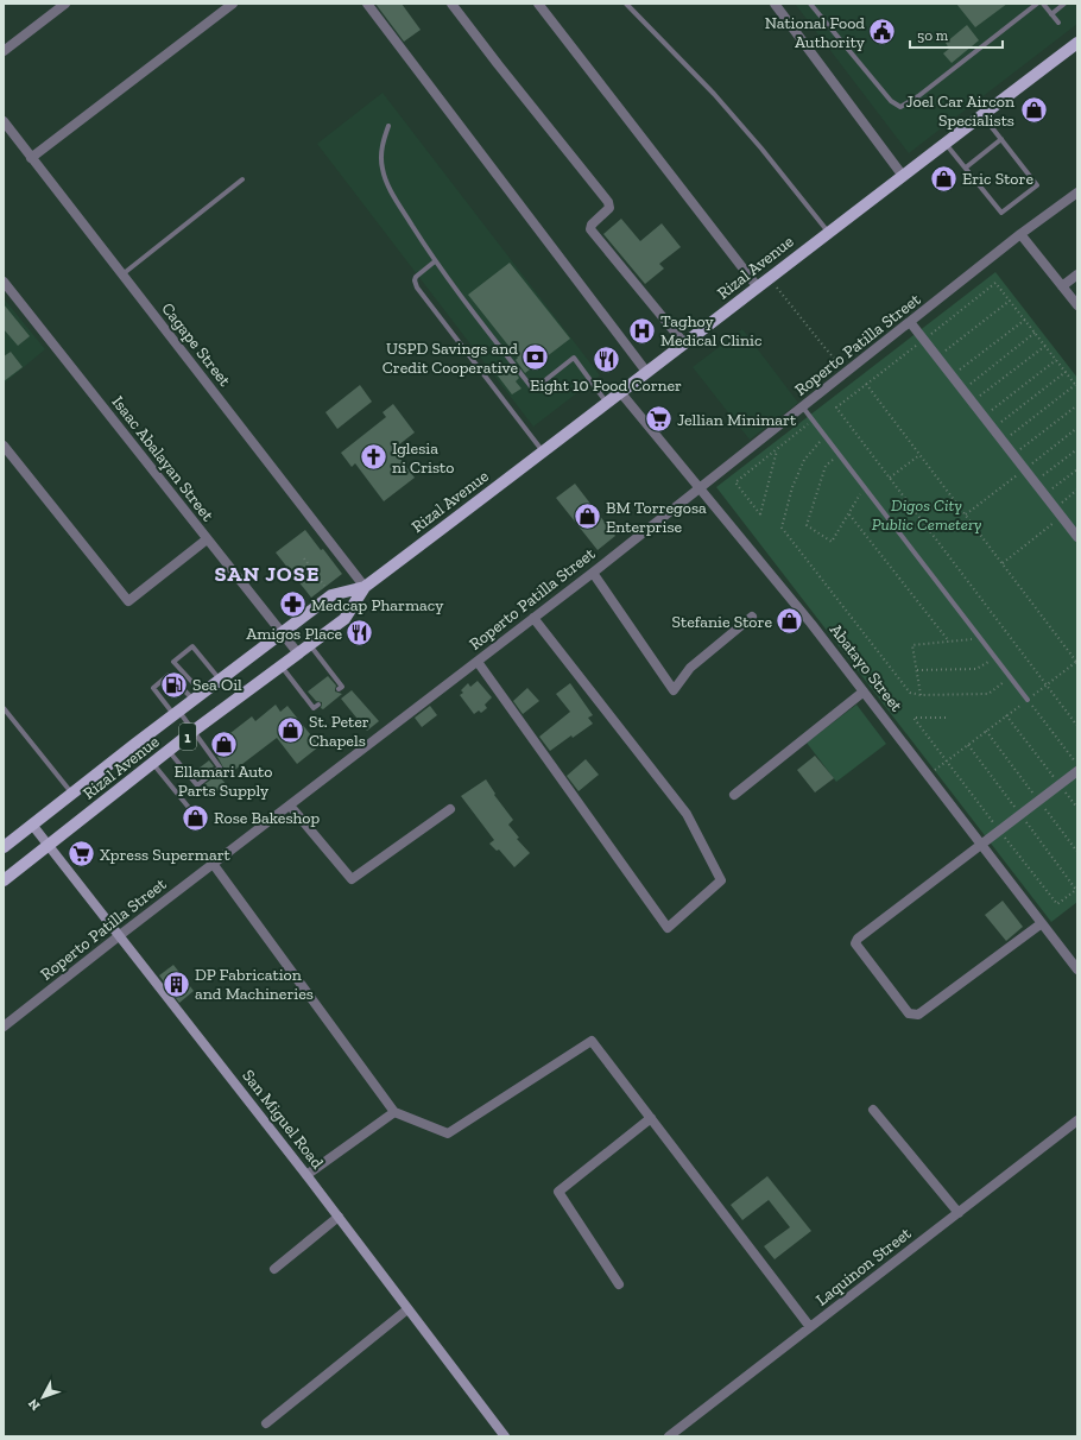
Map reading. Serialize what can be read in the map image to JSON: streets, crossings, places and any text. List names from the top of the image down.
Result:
{
  "streets": {
    "main road": ["Rizal Avenue", "1"],
    "street": [
      "Cagape Street",
      "Roperto Patilla Street",
      "Isaac Abalayan Street",
      "Abatayo Street",
      "San Miguel Road",
      "Laquinon Street"
    ]
  },
  "crossings": [
    ["Rizal Avenue", "Cagape Street"],
    ["Rizal Avenue", "Isaac Abalayan Street"],
    ["Rizal Avenue", "Abatayo Street"],
    ["Rizal Avenue", "San Miguel Road"],
    ["Roperto Patilla Street", "Abatayo Street"],
    ["Roperto Patilla Street", "San Miguel Road"]
  ],
  "districts": ["SAN JOSE"],
  "parks": ["Digos City Public Cemetery"],
  "places": {
    "public building": ["National Food Authority"],
    "shop": [
      "Joel Car Aircon Specialists",
      "Eric Store",
      "BM Torregosa Enterprise",
      "Stefanie Store",
      "St. Peter Chapels",
      "Ellamari Auto Parts Supply",
      "Rose Bakeshop"
    ],
    "hospital": ["Taghoy Medical Clinic"],
    "bank": ["USPD Savings and Credit Cooperative"],
    "restaurant": ["Eight 10 Food Corner", "Amigos Place"],
    "supermarket": ["Jellian Minimart", "Xpress Supermart"],
    "church": ["Iglesia ni Cristo"],
    "pharmacy": ["Medcap Pharmacy"],
    "fuel station": ["Sea Oil"],
    "building": ["DP Fabrication and Machineries"]
  },
  "scale_bar": "50 m",
  "north": "bottom left"
}
